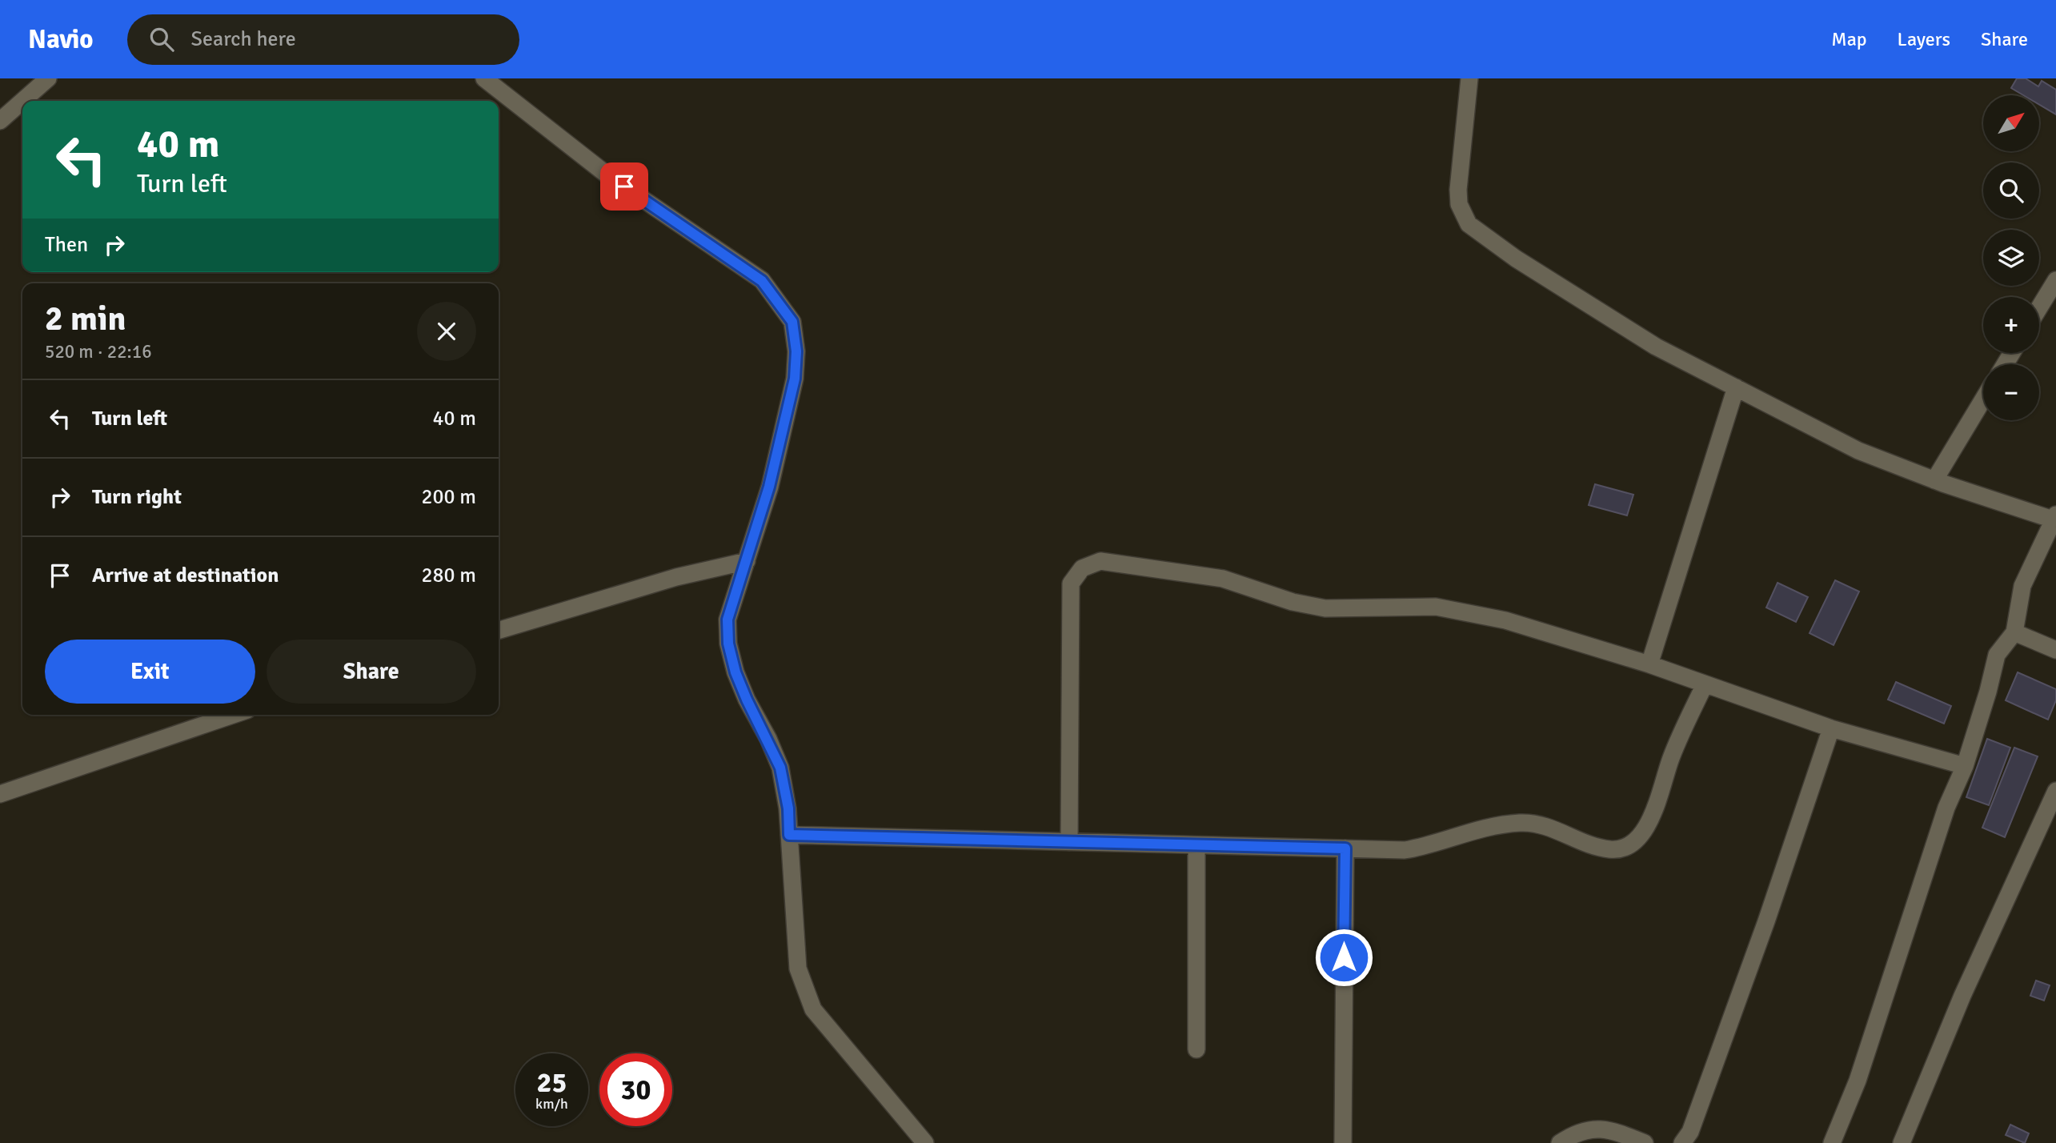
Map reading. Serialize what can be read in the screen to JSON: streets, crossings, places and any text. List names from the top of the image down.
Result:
{
  "north": "top right",
  "page": {
    "header": "Navio",
    "search": "Search here",
    "nav": ["Map", "Layers", "Share"],
    "map_buttons": ["+", "−"],
    "turn": ["40 m", "Turn left"],
    "then": "Then",
    "heading": ["2 min", "520 m · 22:16"],
    "list": [
      {
        "name": "Turn left",
        "value": "40 m"
      },
      {
        "name": "Turn right",
        "value": "200 m"
      },
      {
        "name": "Arrive at destination",
        "value": "280 m"
      }
    ],
    "buttons": ["Exit", "Share"],
    "speed": "25 km/h",
    "limit": "30"
  }
}
